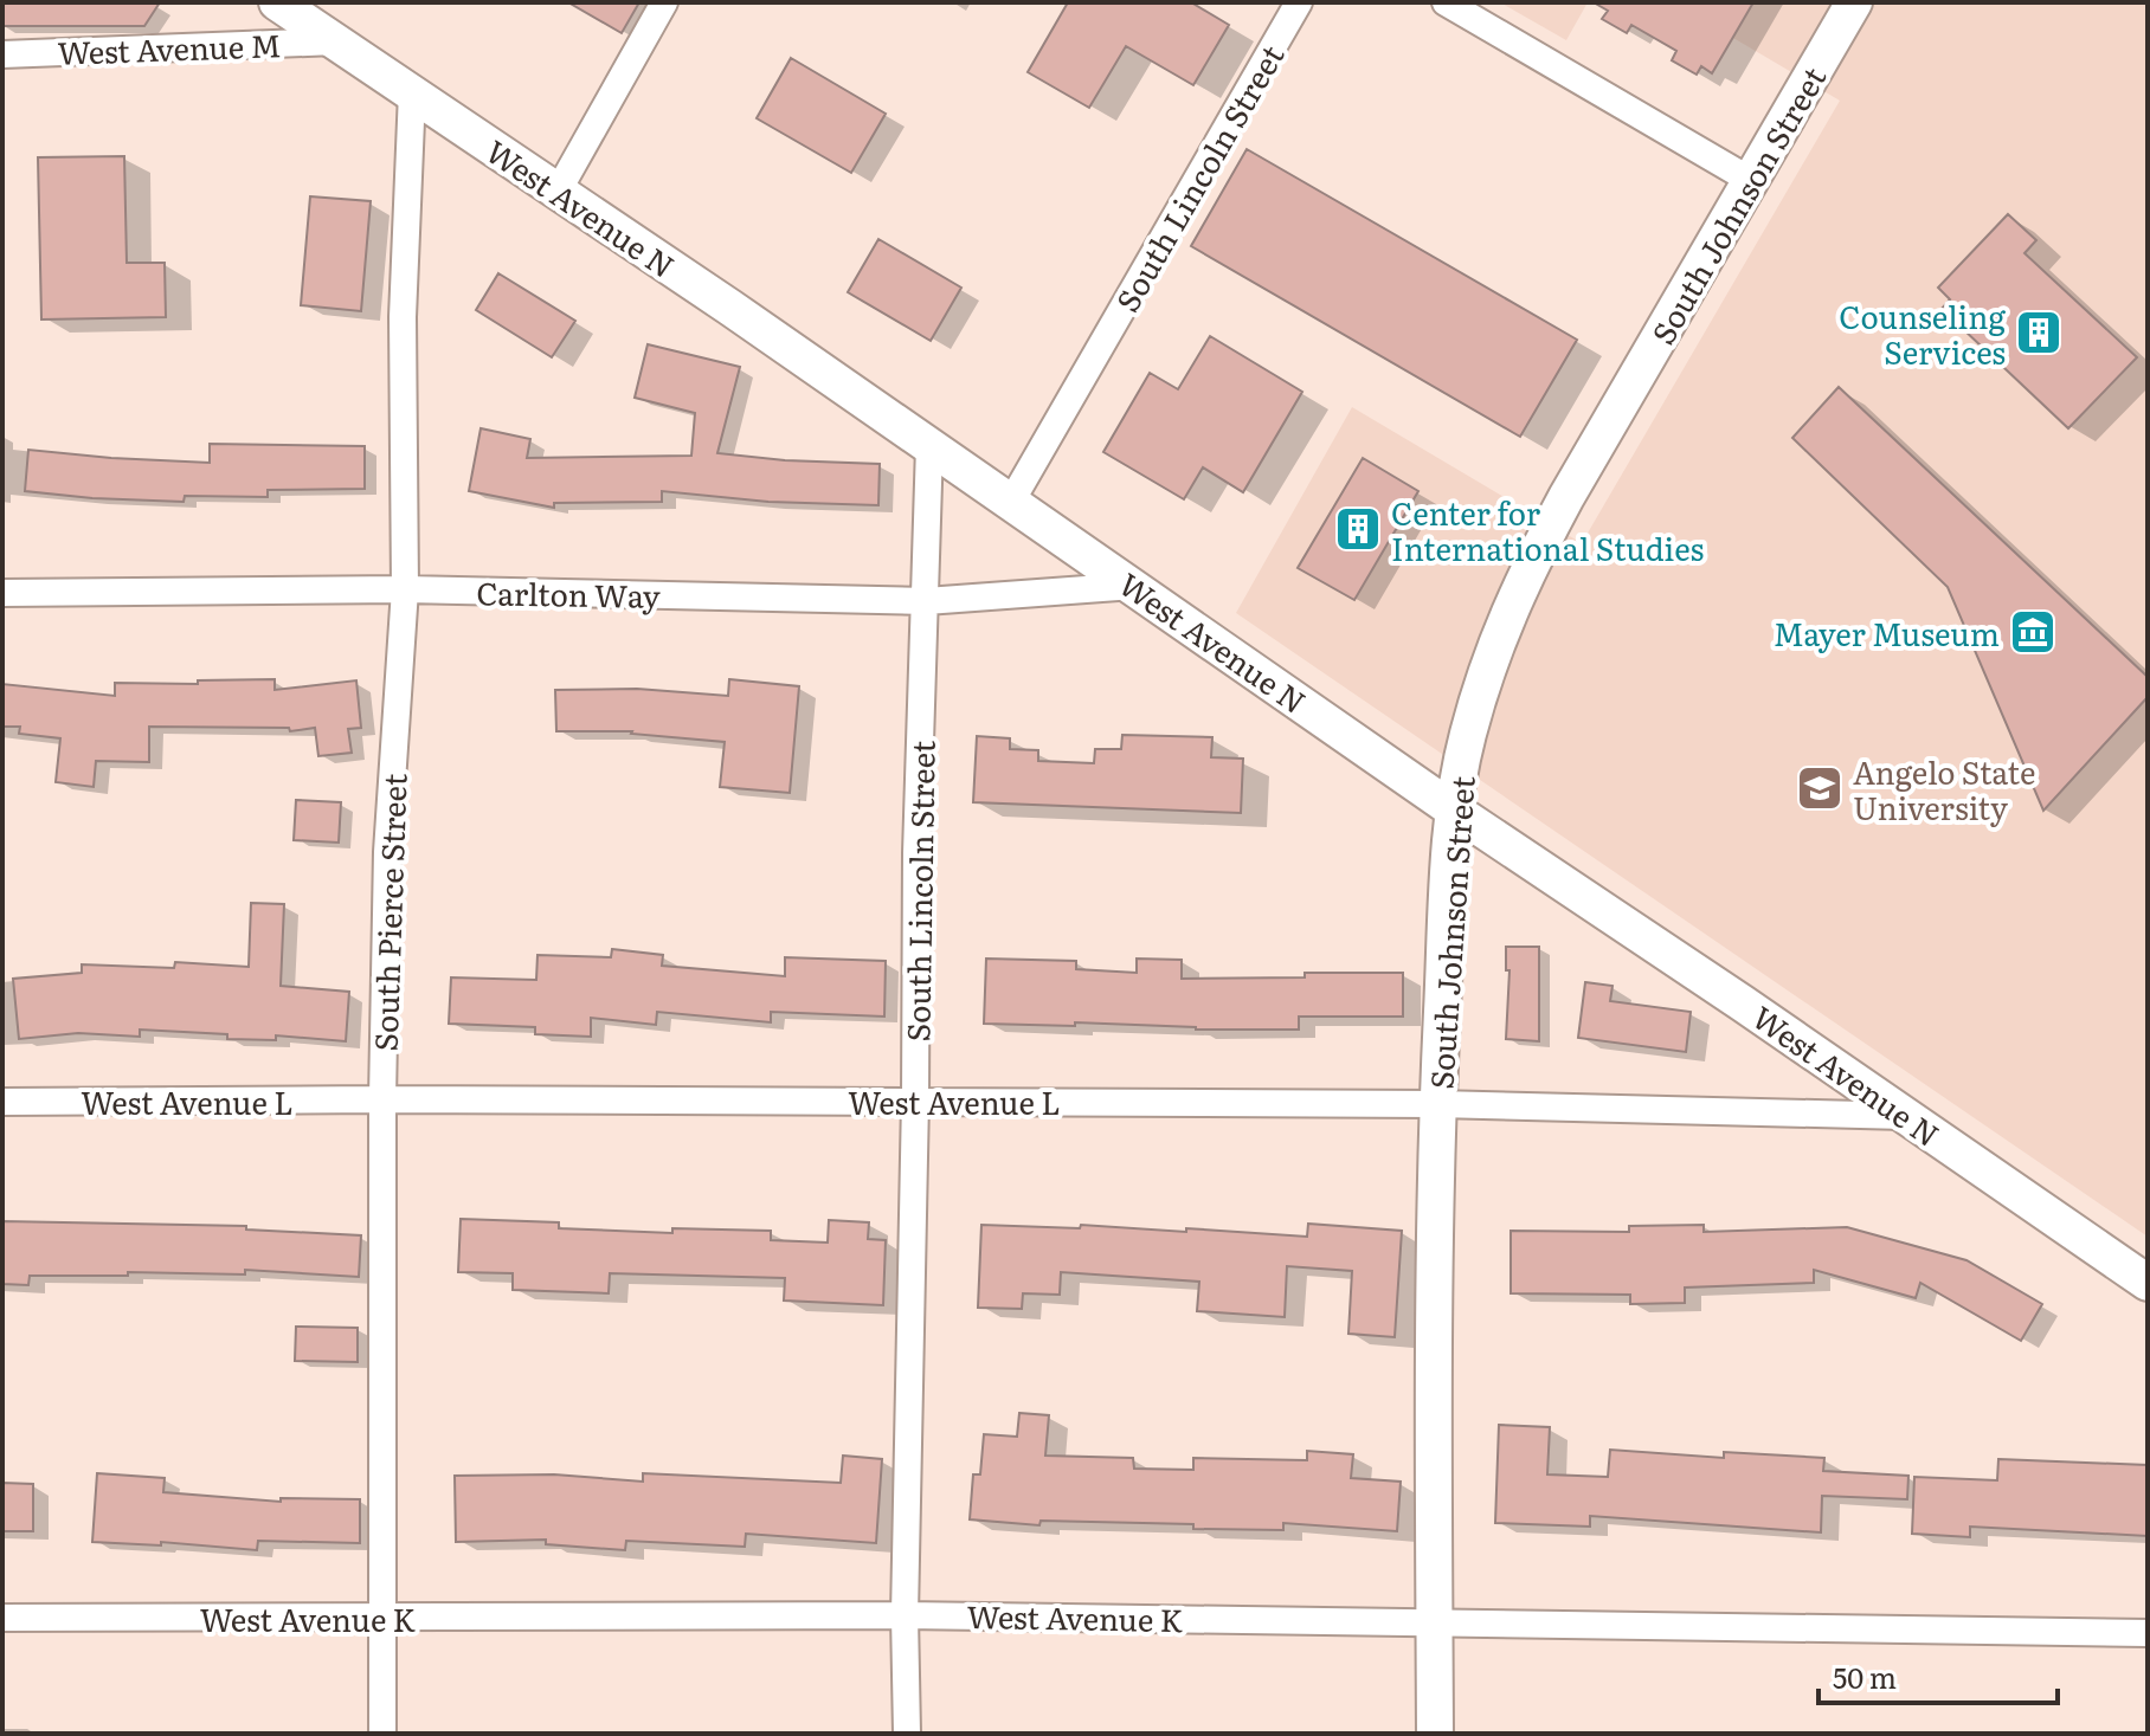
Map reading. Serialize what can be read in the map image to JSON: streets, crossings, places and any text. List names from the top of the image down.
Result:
{
  "streets": {
    "main road": ["South Johnson Street", "West Avenue N"],
    "street": [
      "West Avenue M",
      "South Lincoln Street",
      "Carlton Way",
      "South Pierce Street",
      "West Avenue L",
      "West Avenue K"
    ]
  },
  "crossings": [
    ["West Avenue M", "West Avenue N"],
    ["South Lincoln Street", "West Avenue N"],
    ["South Lincoln Street", "Carlton Way"],
    ["South Lincoln Street", "West Avenue L"],
    ["South Lincoln Street", "West Avenue K"],
    ["South Johnson Street", "West Avenue N"],
    ["South Johnson Street", "West Avenue L"],
    ["South Johnson Street", "West Avenue K"],
    ["West Avenue N", "Carlton Way"],
    ["West Avenue N", "South Pierce Street"],
    ["West Avenue N", "West Avenue L"],
    ["Carlton Way", "South Pierce Street"],
    ["South Pierce Street", "West Avenue L"],
    ["South Pierce Street", "West Avenue K"]
  ],
  "places": {
    "building": ["Counseling Services", "Center for International Studies"],
    "museum": ["Mayer Museum"],
    "school or university": ["Angelo State University"]
  },
  "scale_bar": "50 m"
}
